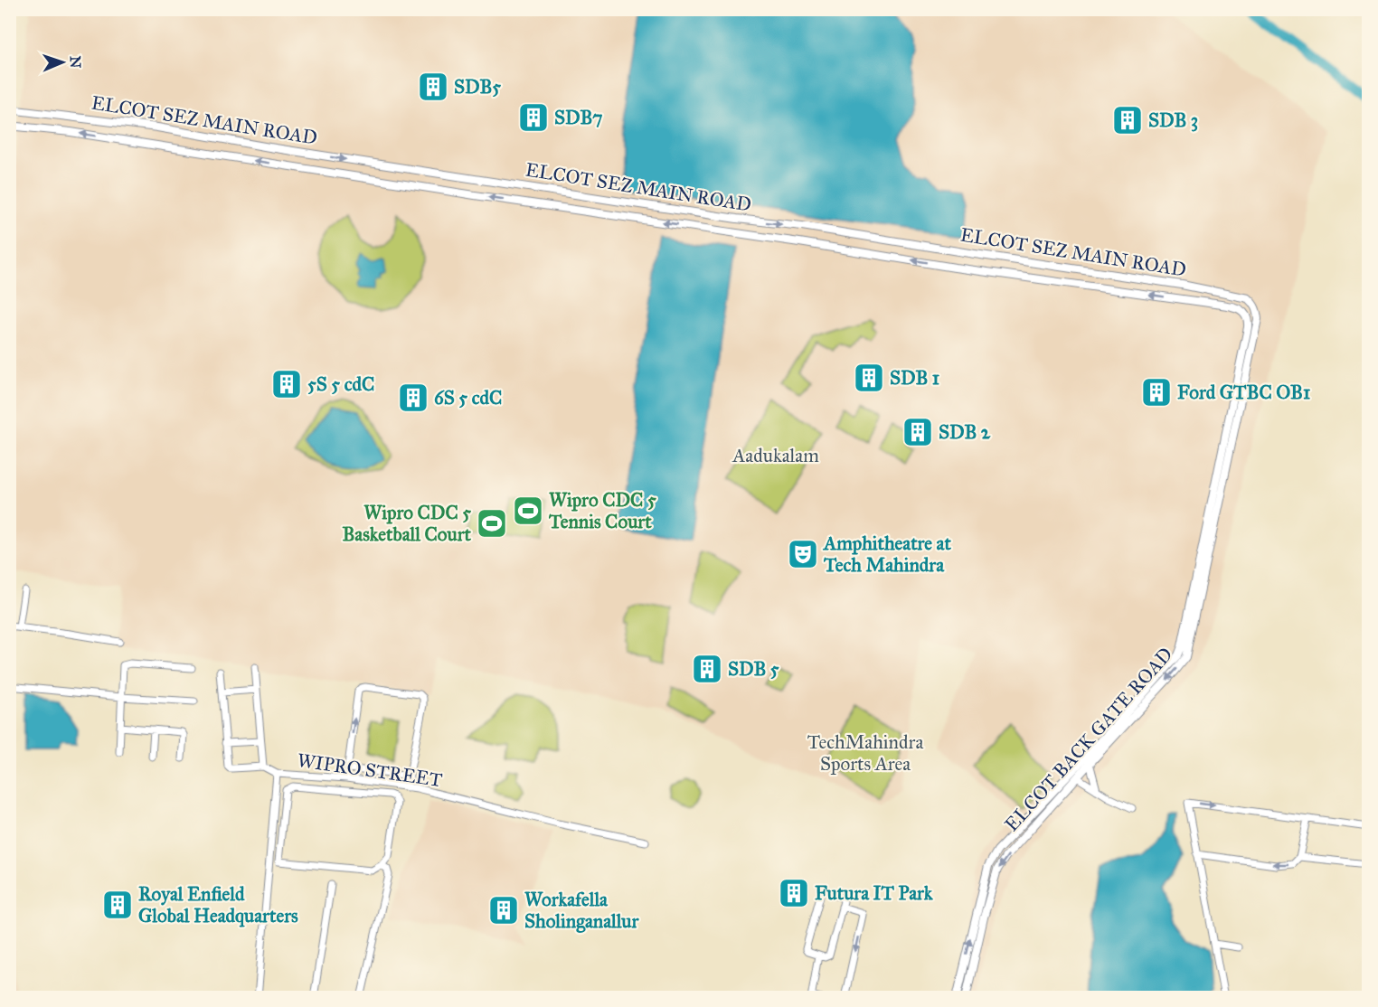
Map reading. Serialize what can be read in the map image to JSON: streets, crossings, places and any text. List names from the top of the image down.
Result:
{
  "streets": {
    "street": ["ELCOT SEZ MAIN ROAD", "ELCOT BACK GATE ROAD", "WIPRO STREET"]
  },
  "crossings": [
    ["ELCOT SEZ MAIN ROAD", "ELCOT BACK GATE ROAD"]
  ],
  "parks": ["Aadukalam", "TechMahindra Sports Area"],
  "places": {
    "building": [
      "SDB5",
      "SDB7",
      "SDB 3",
      "SDB 1",
      "5S 5 cdC",
      "Ford GTBC OB1",
      "6S 5 cdC",
      "SDB 2",
      "SDB 5",
      "Futura IT Park",
      "Royal Enfield Global Headquarters",
      "Workafella Sholinganallur"
    ],
    "sports": ["Wipro CDC 5 Tennis Court", "Wipro CDC 5 Basketball Court"],
    "theatre": ["Amphitheatre at Tech Mahindra"]
  },
  "north": "right"
}
